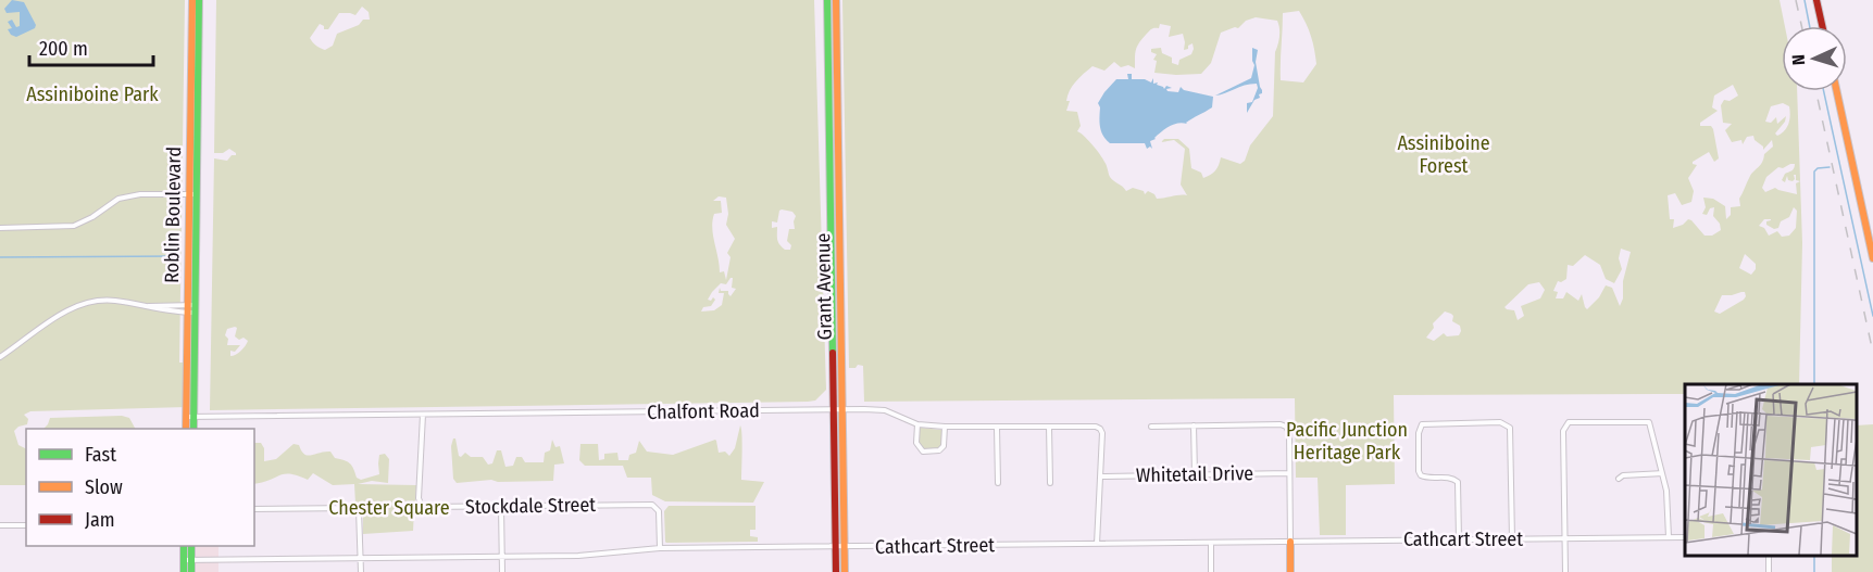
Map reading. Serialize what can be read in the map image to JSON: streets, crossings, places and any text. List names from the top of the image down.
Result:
{
  "streets": {
    "main road": ["Roblin Boulevard", "Grant Avenue"],
    "street": [
      "Chalfont Road",
      "Whitetail Drive",
      "Stockdale Street",
      "Cathcart Street"
    ]
  },
  "crossings": [
    ["Roblin Boulevard", "Chalfont Road"],
    ["Grant Avenue", "Chalfont Road"],
    ["Grant Avenue", "Cathcart Street"],
    ["Chalfont Road", "Whitetail Drive"],
    ["Chalfont Road", "Stockdale Street"],
    ["Chalfont Road", "Cathcart Street"],
    ["Stockdale Street", "Cathcart Street"]
  ],
  "parks": [
    "Assiniboine Park",
    "Assiniboine Forest",
    "Pacific Junction Heritage Park",
    "Chester Square"
  ],
  "legend": ["Fast", "Slow", "Jam"],
  "scale_bar": "200 m",
  "north": "left"
}
